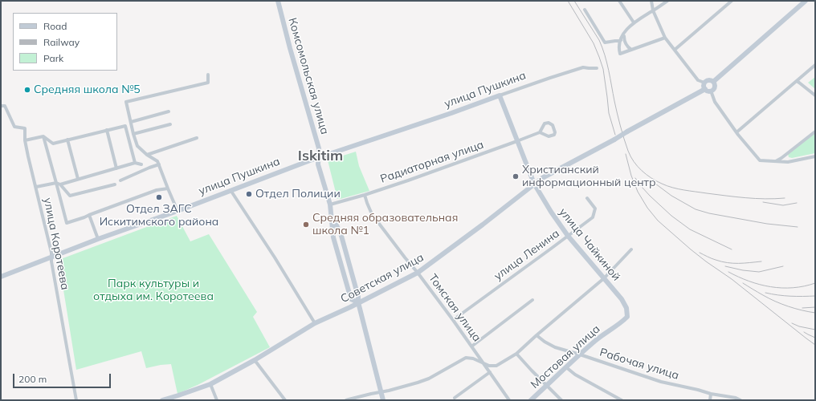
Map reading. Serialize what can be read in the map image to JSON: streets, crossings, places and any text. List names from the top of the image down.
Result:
{
  "streets": {
    "main road": [
      "Комсомольская улица",
      "улица Пушкина",
      "улица Чайкиной",
      "Советская улица",
      "Мостовая улица"
    ],
    "street": [
      "Радиаторная улица",
      "улица Коротеева",
      "улица Ленина",
      "Томская улица",
      "Рабочая улица"
    ]
  },
  "crossings": [
    ["Комсомольская улица", "улица Пушкина"],
    ["Комсомольская улица", "Радиаторная улица"],
    ["Комсомольская улица", "Советская улица"],
    ["улица Пушкина", "улица Коротеева"],
    ["улица Пушкина", "улица Чайкиной"],
    ["Радиаторная улица", "улица Чайкиной"],
    ["Радиаторная улица", "Томская улица"],
    ["улица Чайкиной", "улица Ленина"],
    ["улица Чайкиной", "Советская улица"],
    ["улица Чайкиной", "Мостовая улица"],
    ["улица Ленина", "Томская улица"],
    ["Советская улица", "Томская улица"],
    ["Мостовая улица", "Рабочая улица"]
  ],
  "districts": ["Iskitim"],
  "parks": ["Парк культуры и отдыха им. Коротеева"],
  "places": [
    "Средняя школа №5",
    "Христианский информационный центр",
    "Отдел Полиции",
    "Отдел ЗАГС Искитимского района",
    "Средняя образовательная школа №1"
  ],
  "legend": ["Road", "Railway", "Park"],
  "scale_bar": "200 m"
}
